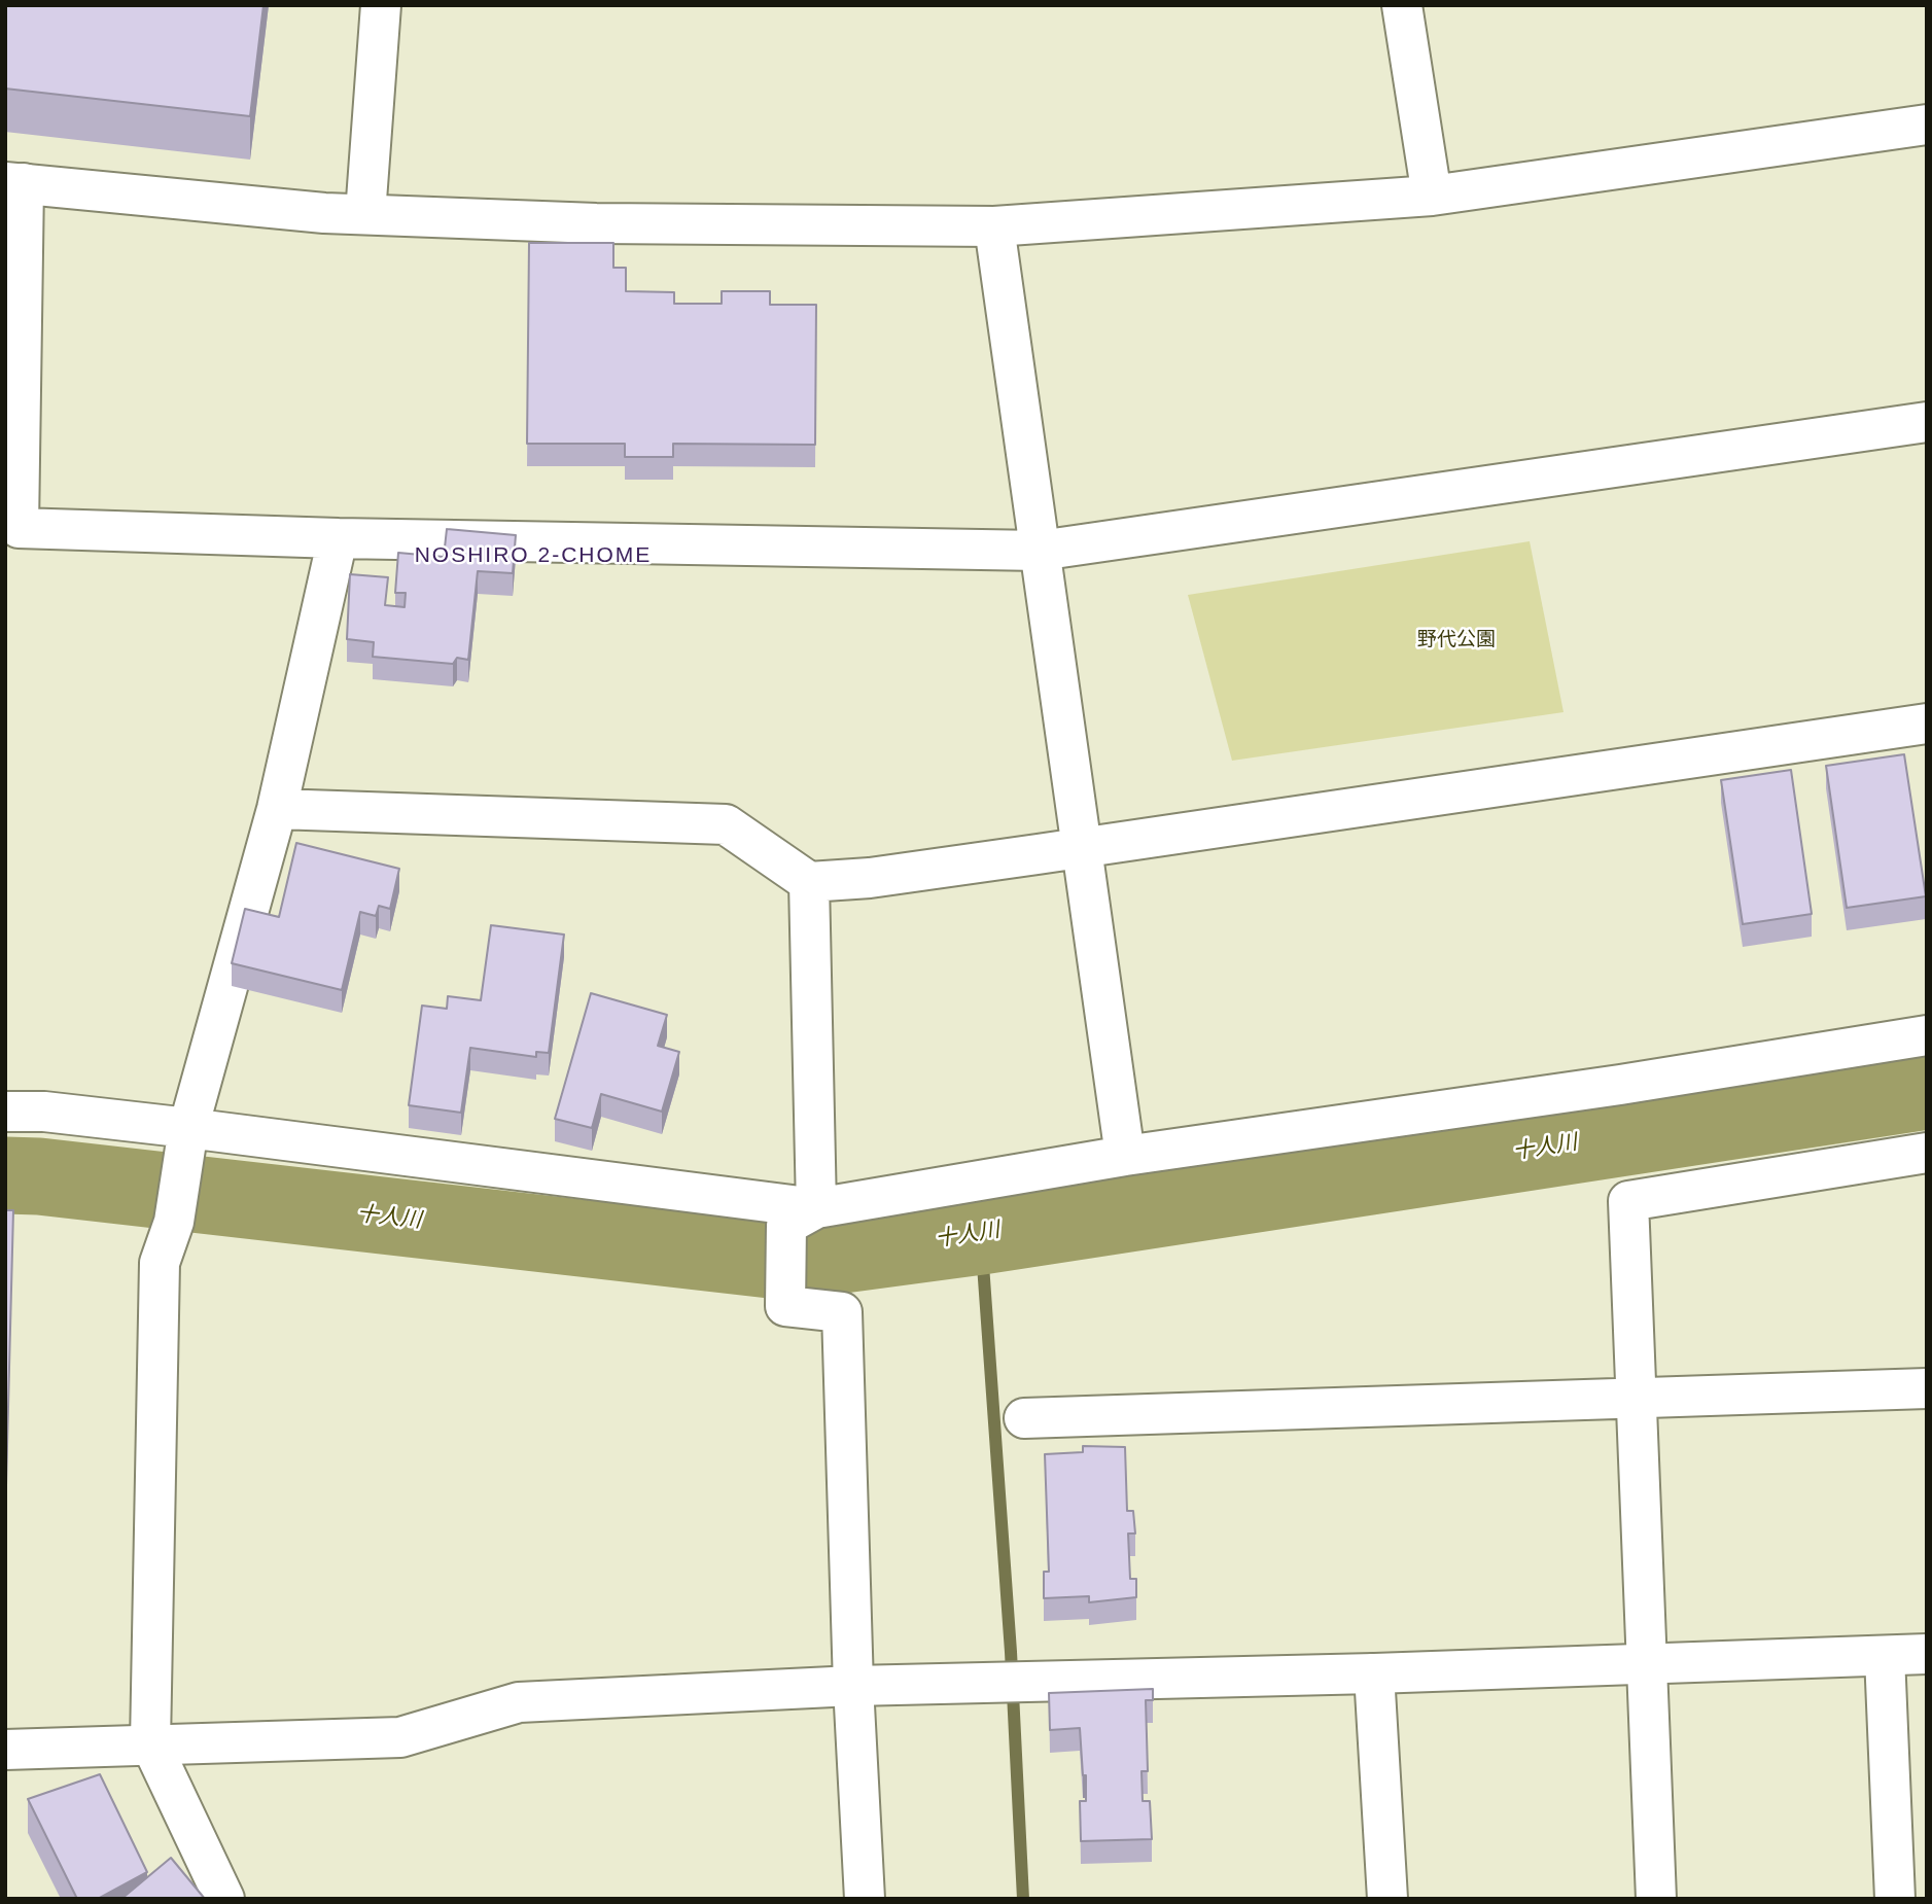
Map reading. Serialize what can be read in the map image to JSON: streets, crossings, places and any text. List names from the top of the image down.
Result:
{
  "districts": ["NOSHIRO 2-CHOME"],
  "water": ["十人川"],
  "parks": ["野代公園"]
}
